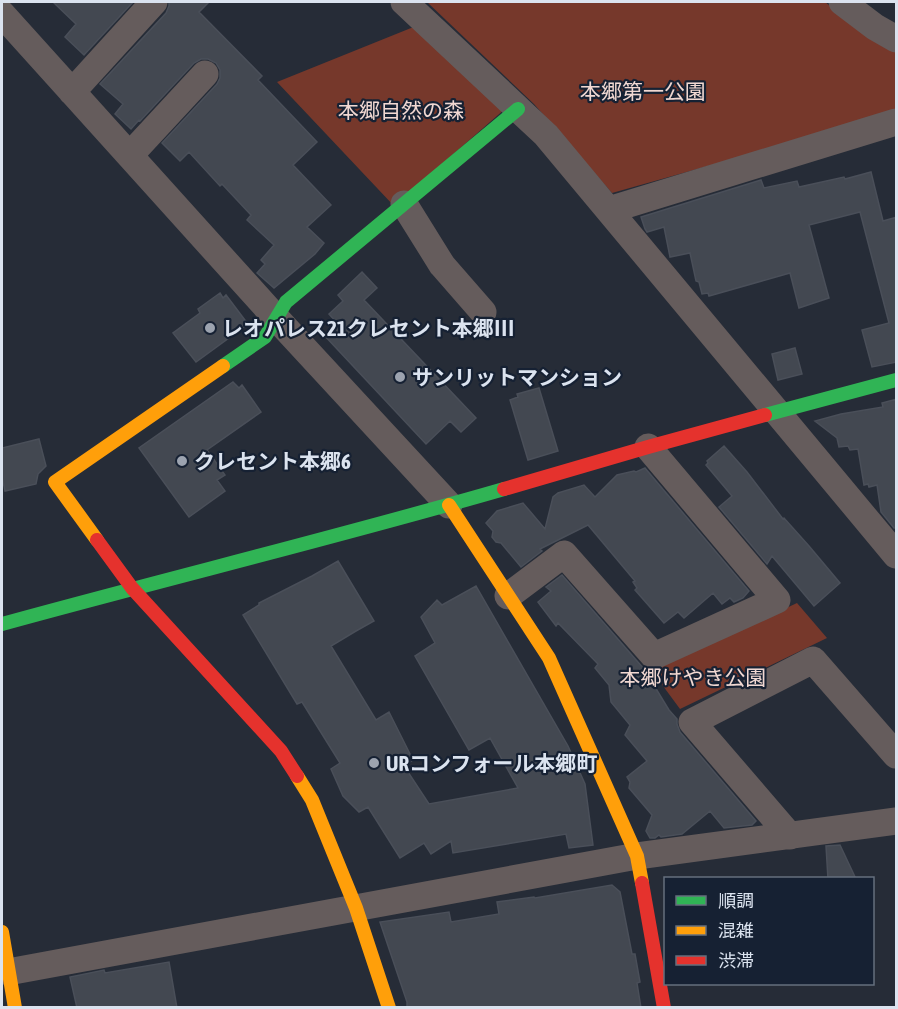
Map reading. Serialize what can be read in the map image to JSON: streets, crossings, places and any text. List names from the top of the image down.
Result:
{
  "parks": ["本郷第一公園", "本郷自然の森", "本郷けやき公園"],
  "places": [
    "レオパレス21クレセント本郷Ⅲ",
    "サンリットマンション",
    "クレセント本郷6",
    "URコンフォール本郷町"
  ],
  "legend": ["順調", "混雑", "渋滞"]
}
